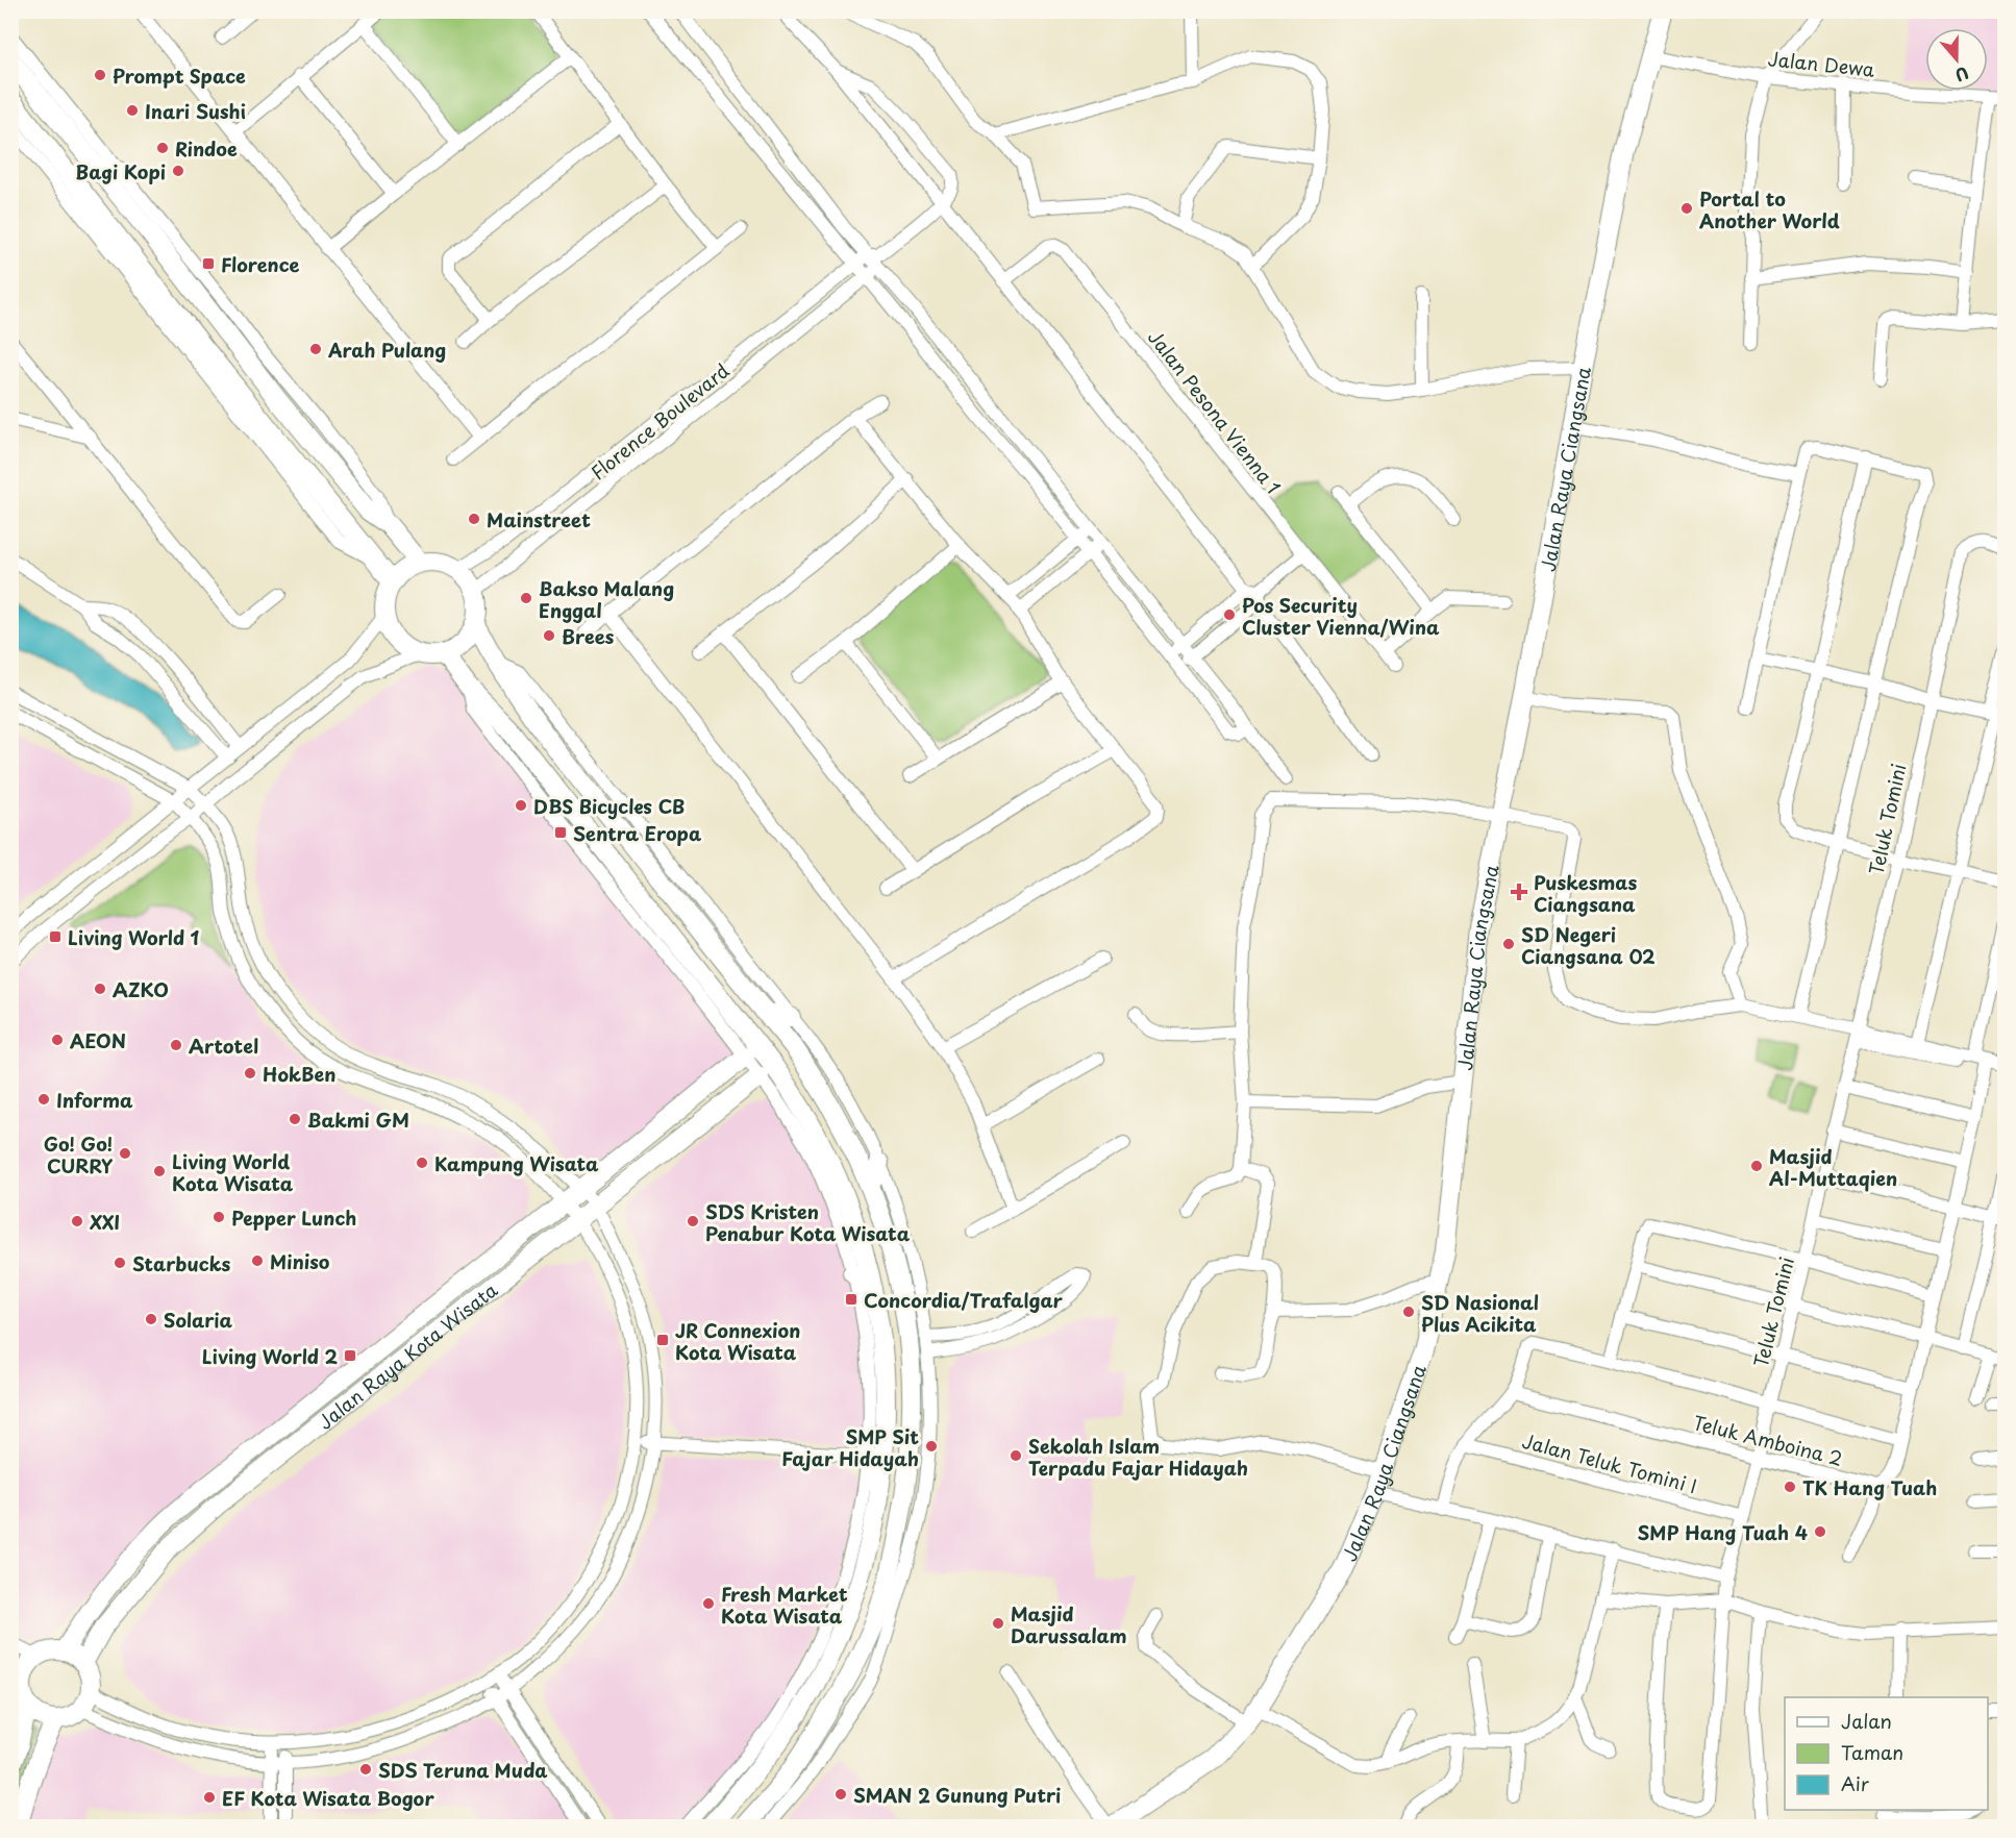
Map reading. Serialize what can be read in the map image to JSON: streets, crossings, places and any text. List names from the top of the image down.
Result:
{
  "streets": {
    "street": [
      "Jalan Dewa",
      "Jalan Pesona Vienna 1",
      "Florence Boulevard",
      "Jalan Raya Ciangsana",
      "Teluk Tomini",
      "Jalan Raya Kota Wisata",
      "Teluk Amboina 2",
      "Jalan Teluk Tomini I"
    ]
  },
  "crossings": [
    ["Jalan Dewa", "Jalan Raya Ciangsana"],
    ["Teluk Tomini", "Teluk Amboina 2"],
    ["Teluk Tomini", "Jalan Teluk Tomini I"]
  ],
  "places": {
    "other": [
      "Prompt Space",
      "Inari Sushi",
      "Rindoe",
      "Bagi Kopi",
      "Portal to Another World",
      "Arah Pulang",
      "Mainstreet",
      "Bakso Malang Enggal",
      "Pos Security Cluster Vienna/Wina",
      "Brees",
      "DBS Bicycles CB",
      "SD Negeri Ciangsana 02",
      "AZKO",
      "AEON",
      "Artotel",
      "HokBen",
      "Informa",
      "Bakmi GM",
      "Go! Go! CURRY",
      "Kampung Wisata",
      "Masjid Al-Muttaqien",
      "Living World Kota Wisata",
      "Pepper Lunch",
      "XXI",
      "SDS Kristen Penabur Kota Wisata",
      "Miniso",
      "Starbucks",
      "SD Nasional Plus Acikita",
      "Solaria",
      "SMP Sit Fajar Hidayah",
      "Sekolah Islam Terpadu Fajar Hidayah",
      "TK Hang Tuah",
      "SMP Hang Tuah 4",
      "Fresh Market Kota Wisata",
      "Masjid Darussalam",
      "SDS Teruna Muda",
      "SMAN 2 Gunung Putri",
      "EF Kota Wisata Bogor"
    ],
    "transit": [
      "Florence",
      "Sentra Eropa",
      "Living World 1",
      "Concordia/Trafalgar",
      "JR Connexion Kota Wisata",
      "Living World 2"
    ],
    "health": ["Puskesmas Ciangsana"]
  },
  "legend": ["Jalan", "Taman", "Air"],
  "north": "bottom"
}
